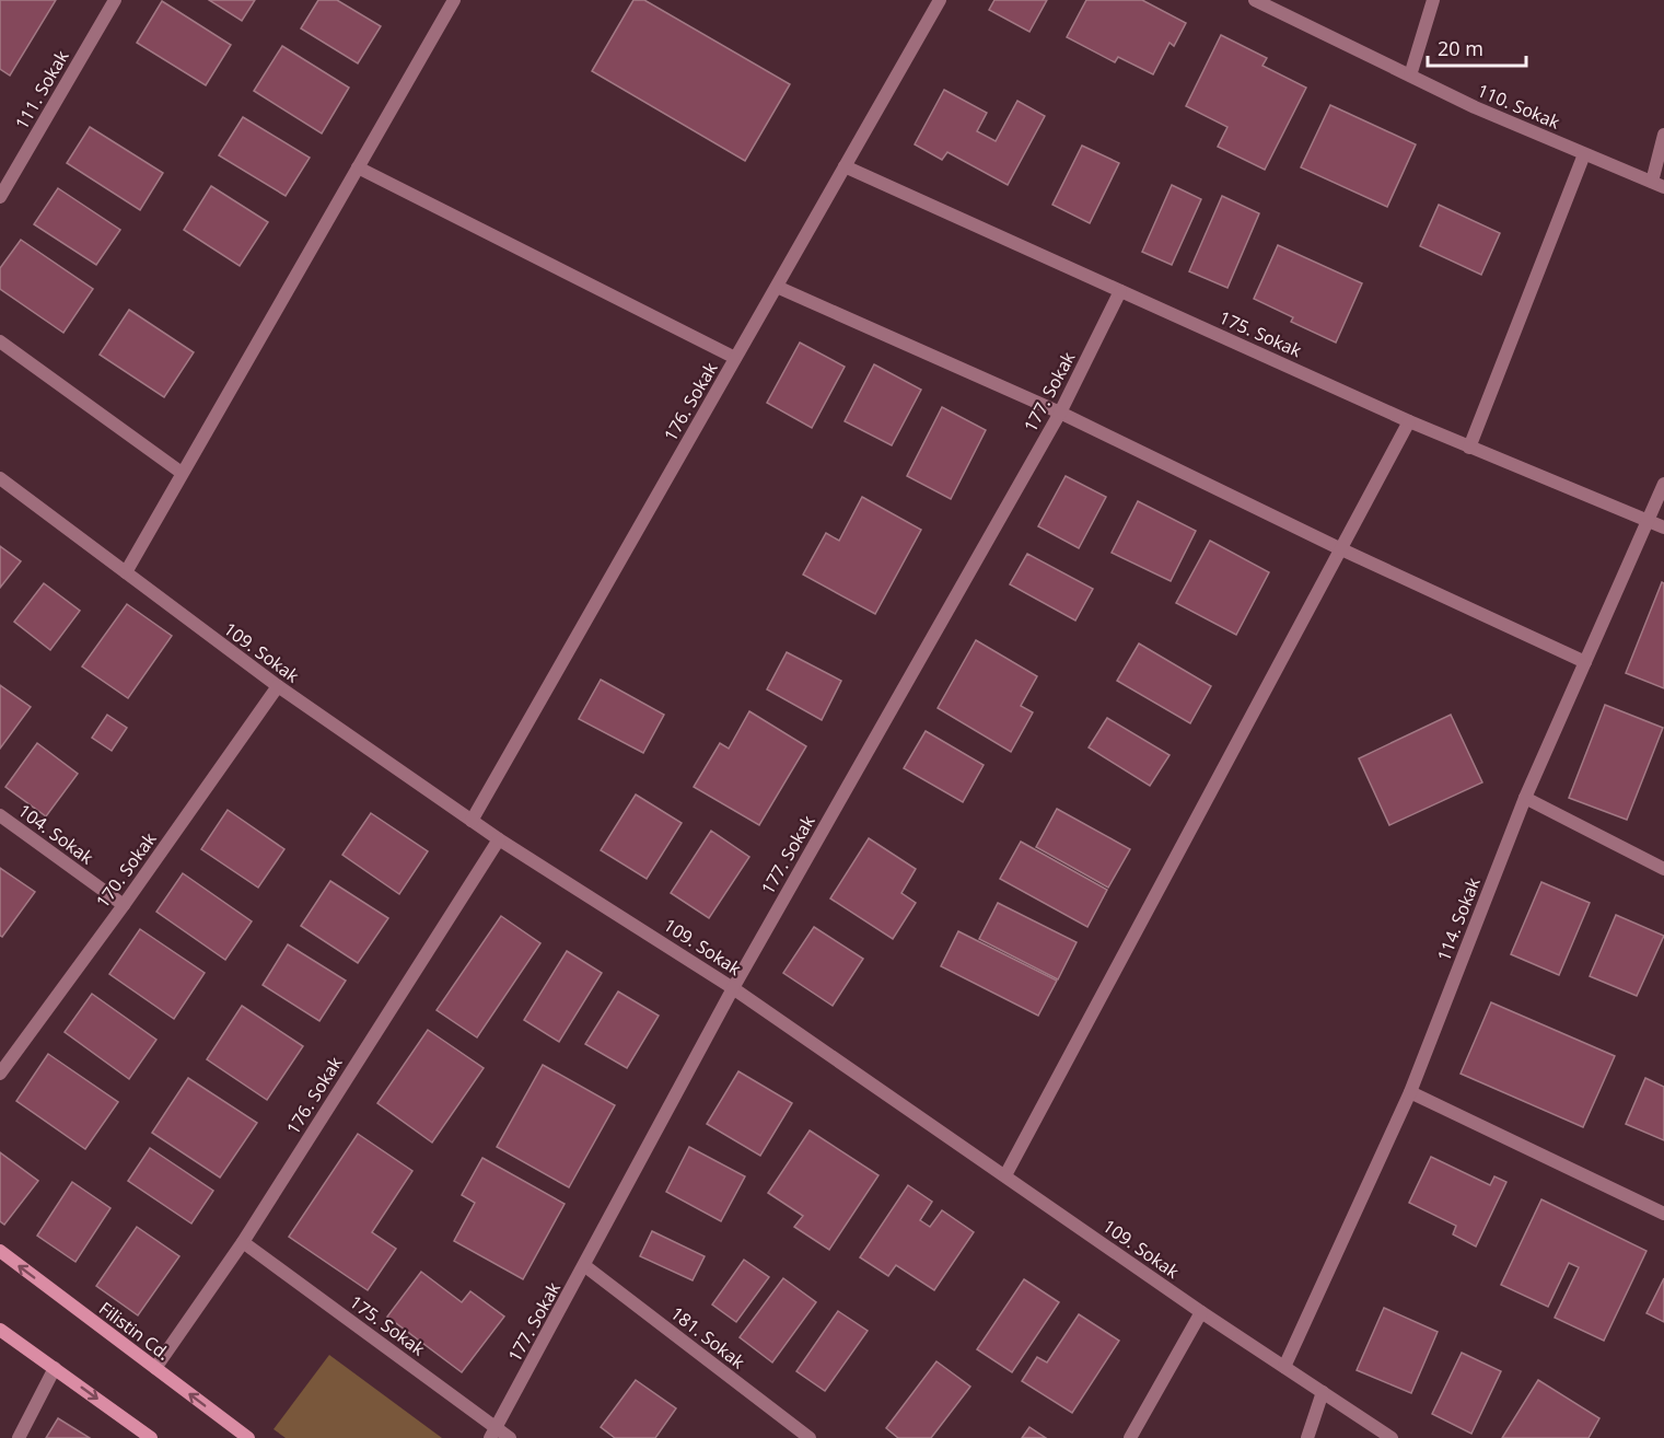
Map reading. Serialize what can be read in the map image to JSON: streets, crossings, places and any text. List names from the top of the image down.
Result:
{
  "streets": {
    "main road": ["Filistin Cd."],
    "street": [
      "111. Sokak",
      "110. Sokak",
      "175. Sokak",
      "177. Sokak",
      "176. Sokak",
      "109. Sokak",
      "104. Sokak",
      "170. Sokak",
      "114. Sokak",
      "181. Sokak"
    ]
  },
  "crossings": [
    ["175. Sokak", "177. Sokak"],
    ["175. Sokak", "176. Sokak"],
    ["175. Sokak", "114. Sokak"],
    ["177. Sokak", "109. Sokak"],
    ["177. Sokak", "181. Sokak"],
    ["176. Sokak", "109. Sokak"],
    ["176. Sokak", "Filistin Cd."],
    ["109. Sokak", "170. Sokak"],
    ["109. Sokak", "114. Sokak"],
    ["104. Sokak", "170. Sokak"]
  ],
  "scale_bar": "20 m"
}
